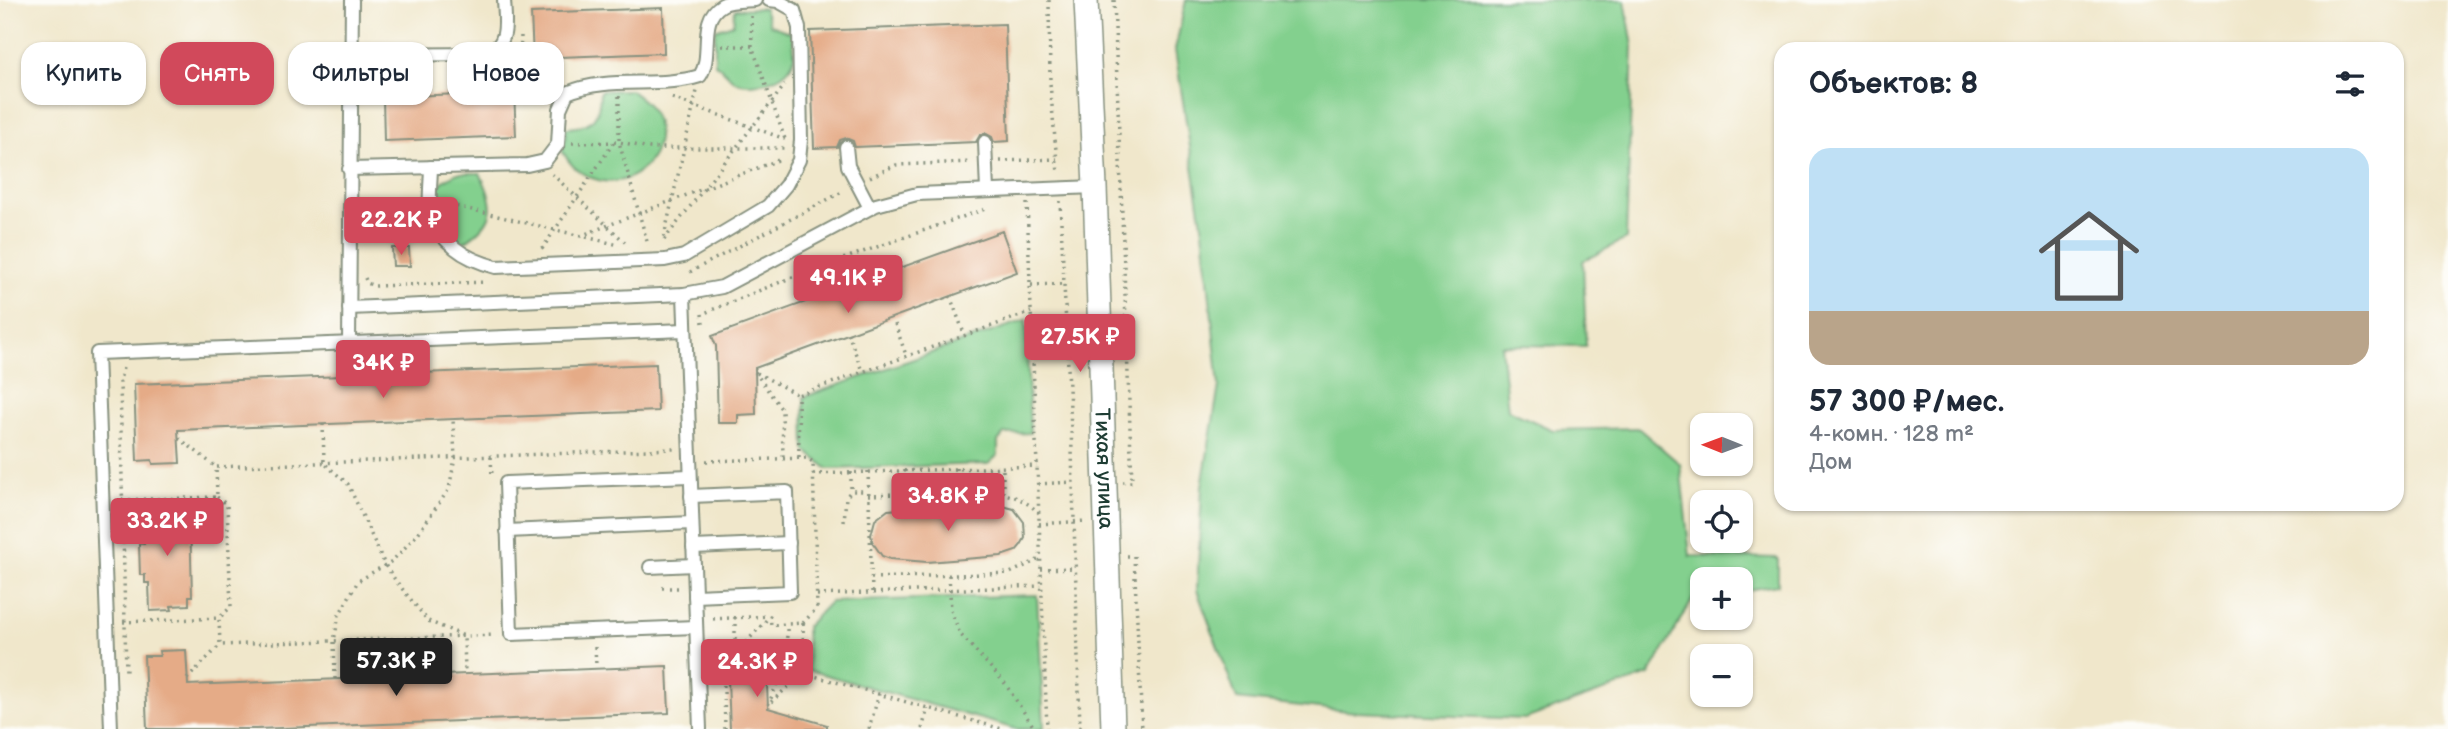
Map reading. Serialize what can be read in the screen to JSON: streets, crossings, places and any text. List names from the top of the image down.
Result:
{
  "streets": {
    "street": ["Тихая улица"]
  },
  "north": "left",
  "page": {
    "chip": [
      "Купить",
      "Снять",
      "Фильтры",
      "Новое"
    ],
    "heading": "Объектов: 8",
    "list": [
      {
        "name": "57 300 ₽/мес.",
        "note": "4-комн. · 128 m² · Дом"
      }
    ],
    "price": [
      "22.2K ₽",
      "49.1K ₽",
      "27.5K ₽",
      "34K ₽",
      "34.8K ₽",
      "33.2K ₽",
      "57.3K ₽",
      "24.3K ₽"
    ],
    "map_buttons": ["+", "−"]
  }
}
